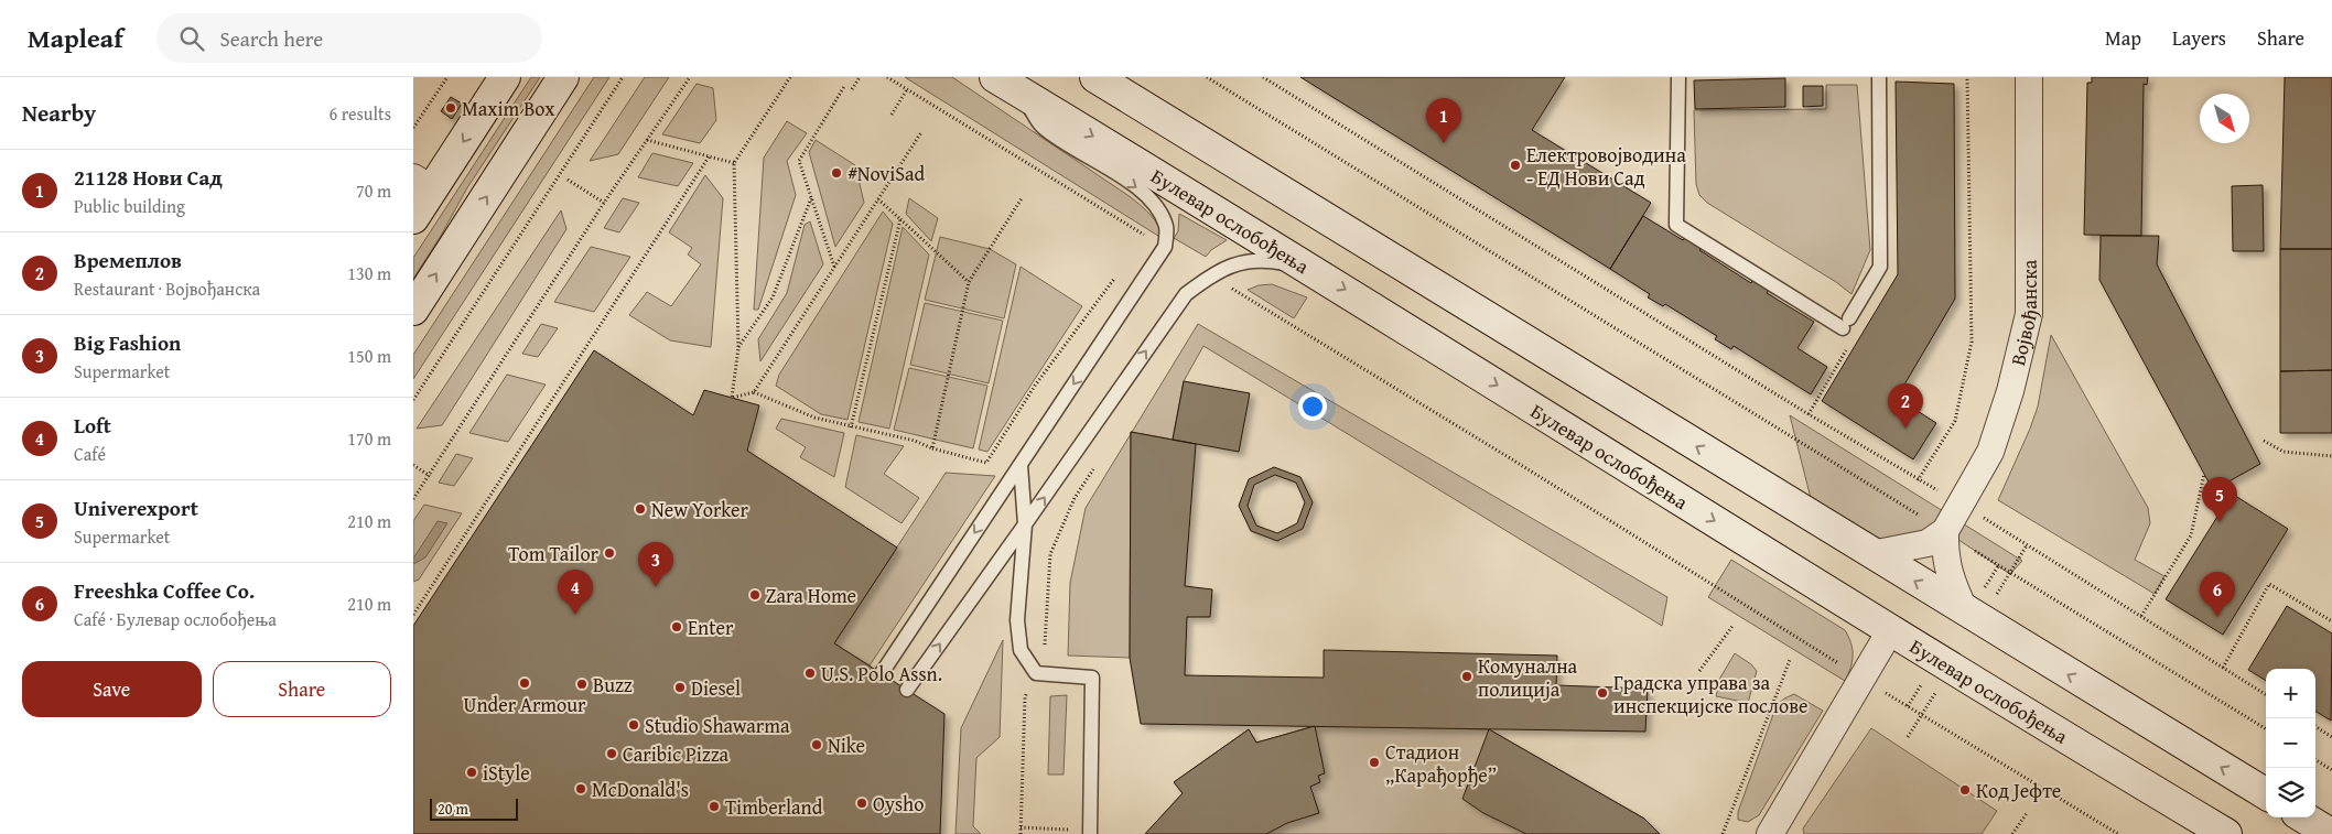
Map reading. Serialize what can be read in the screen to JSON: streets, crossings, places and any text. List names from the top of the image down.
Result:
{
  "streets": {
    "main road": ["Булевар ослобођења"],
    "street": ["Војвођанска"]
  },
  "places": [
    "Maxim Box",
    "Електровојводина - ЕД Нови Сад",
    "#NoviSad",
    "New Yorker",
    "Tom Tailor",
    "Zara Home",
    "Enter",
    "U.S. Polo Assn.",
    "Комунална полиција",
    "Under Armour",
    "Buzz",
    "Diesel",
    "Градска управа за инспекцијске послове",
    "Studio Shawarma",
    "Nike",
    "Caribic Pizza",
    "Стадион „Карађорђе”",
    "iStyle",
    "McDonald's",
    "Код Јефте",
    "Oysho",
    "Timberland"
  ],
  "scale_bar": "20 m",
  "north": "bottom right",
  "page": {
    "header": "Mapleaf",
    "search": "Search here",
    "nav": ["Map", "Layers", "Share"],
    "heading": ["Nearby", "6 results"],
    "pins": [
      "1",
      "2",
      "5",
      "3",
      "4",
      "6"
    ],
    "list": [
      {
        "mark": "1",
        "name": "21128 Нови Сад",
        "note": "Public building",
        "value": "70 m"
      },
      {
        "mark": "2",
        "name": "Времеплов",
        "note": "Restaurant · Војвођанска",
        "value": "130 m"
      },
      {
        "mark": "3",
        "name": "Big Fashion",
        "note": "Supermarket",
        "value": "150 m"
      },
      {
        "mark": "4",
        "name": "Loft",
        "note": "Café",
        "value": "170 m"
      },
      {
        "mark": "5",
        "name": "Univerexport",
        "note": "Supermarket",
        "value": "210 m"
      },
      {
        "mark": "6",
        "name": "Freeshka Coffee Co.",
        "note": "Café · Булевар ослобођења",
        "value": "210 m"
      }
    ],
    "buttons": ["Save", "Share"],
    "map_buttons": ["+", "−"],
    "scale": "20 m"
  }
}
